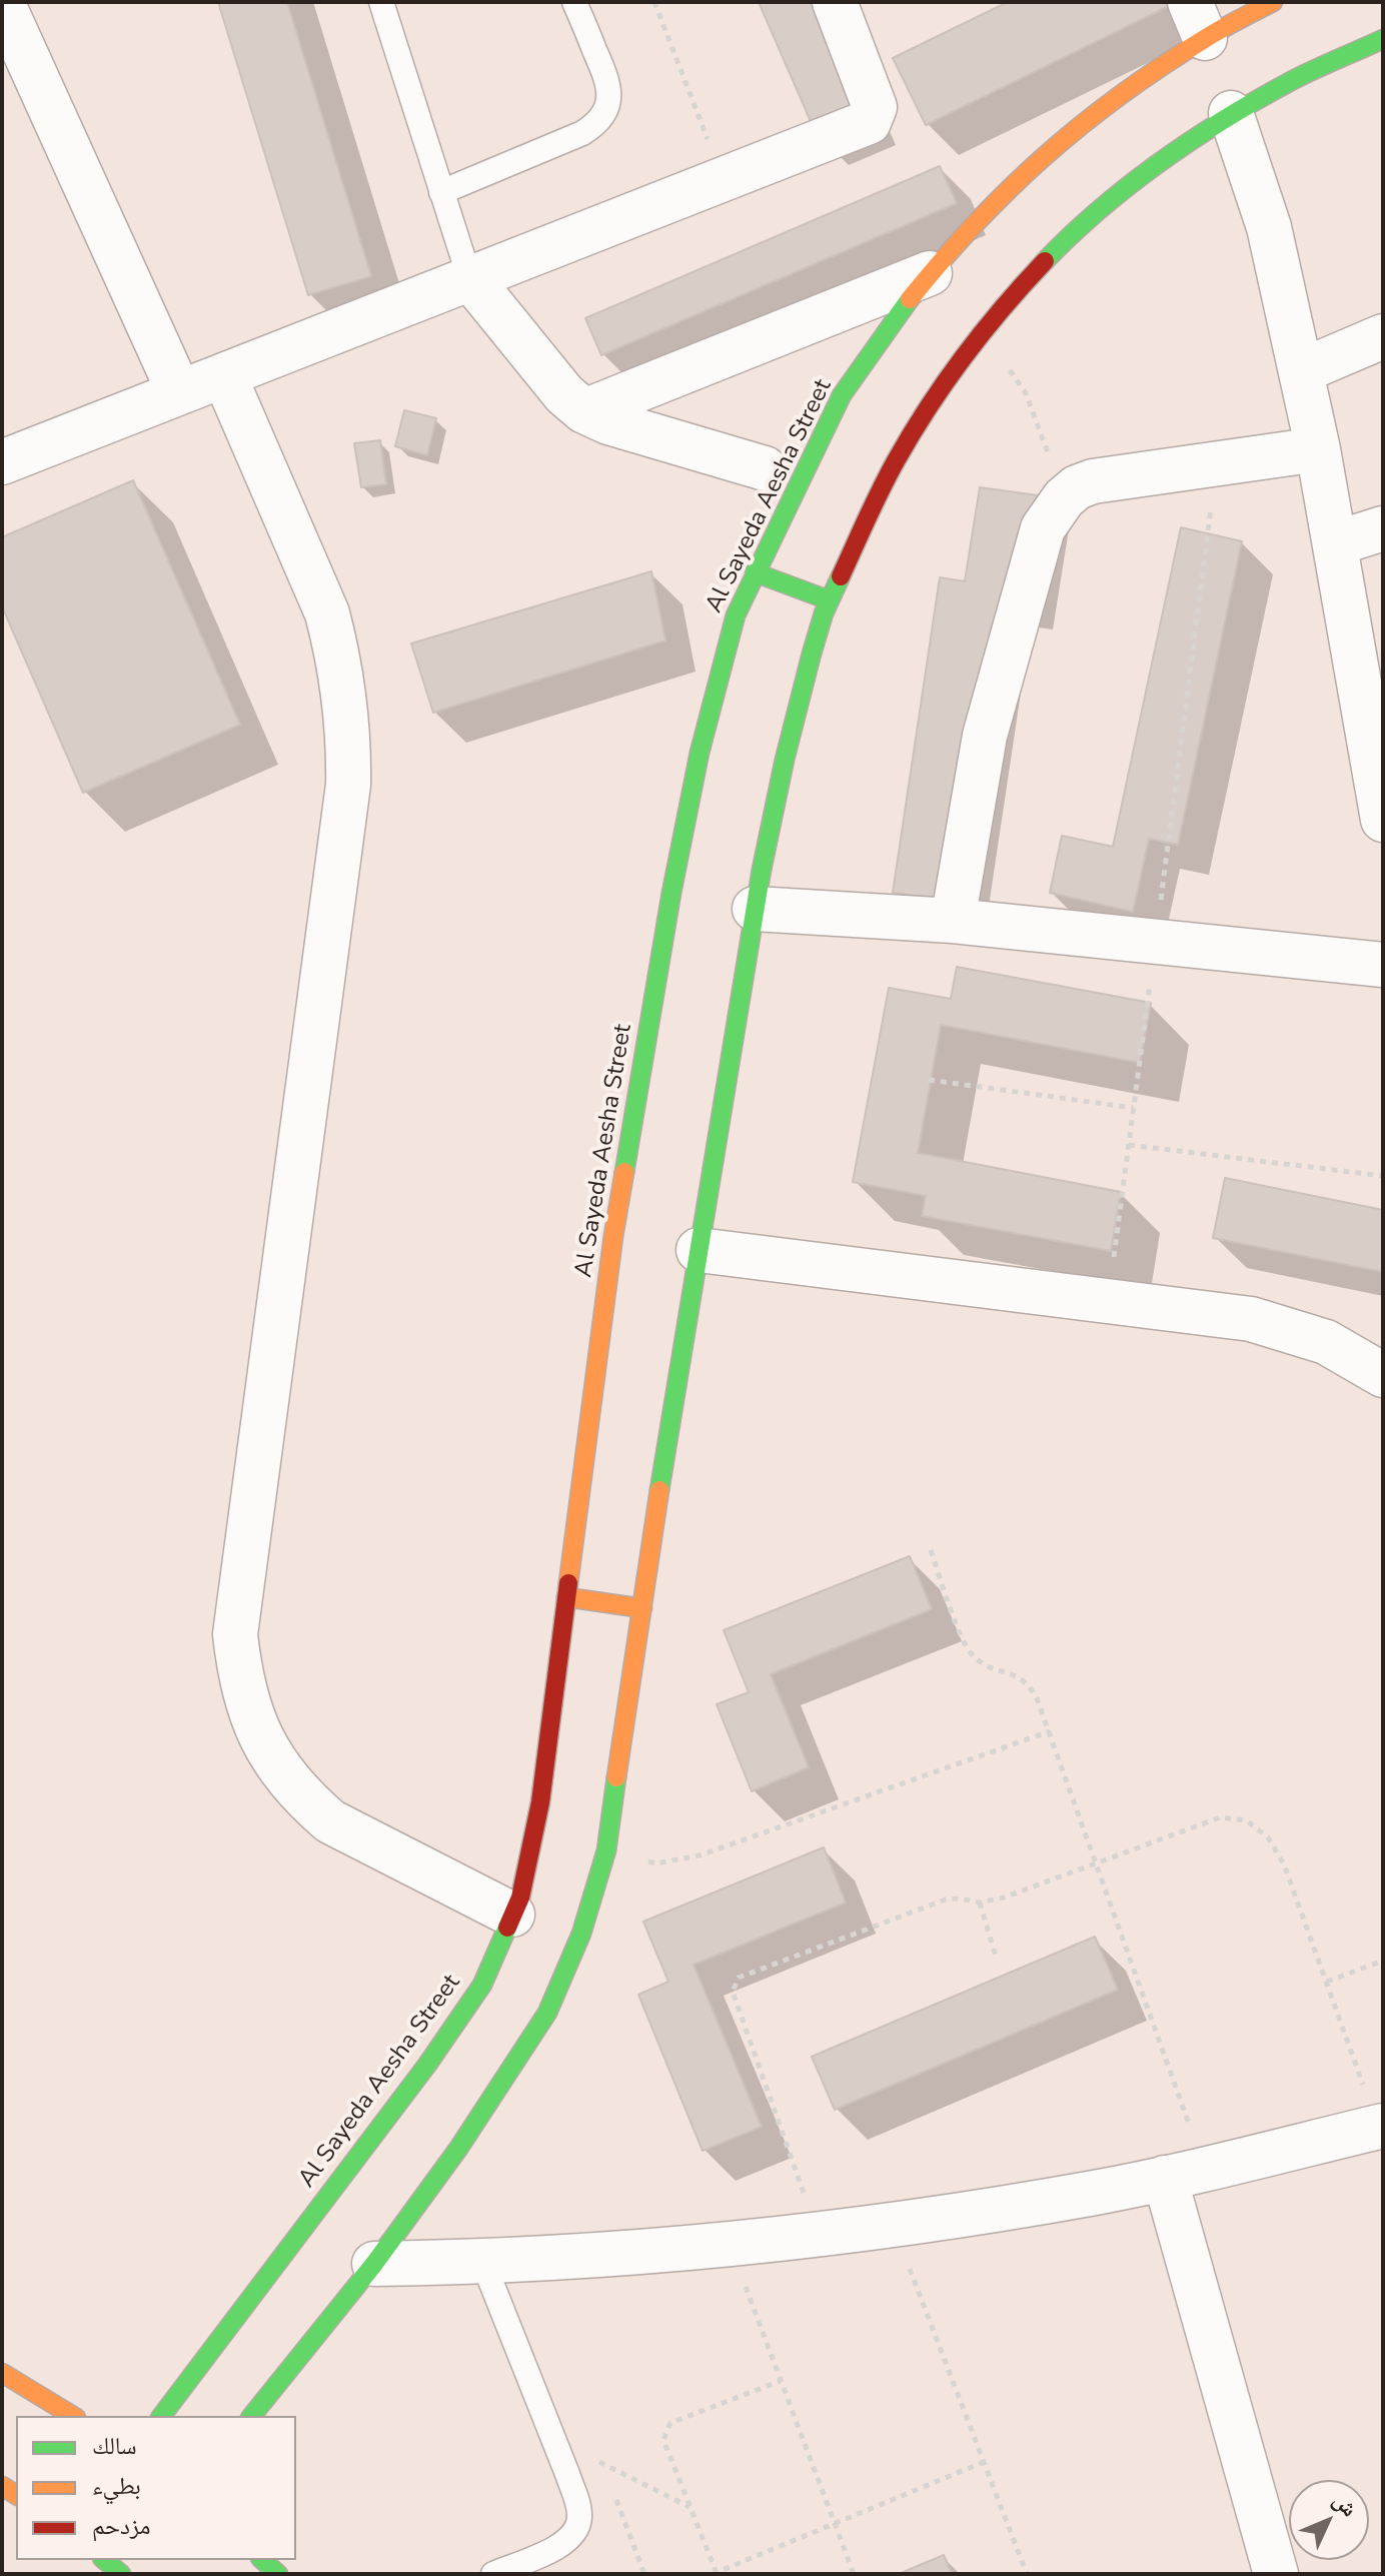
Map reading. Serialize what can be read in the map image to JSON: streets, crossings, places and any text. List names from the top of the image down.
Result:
{
  "streets": {
    "street": ["Al Sayeda Aesha Street"]
  },
  "legend": ["سالك", "بطيء", "مزدحم"],
  "north": "top right"
}
